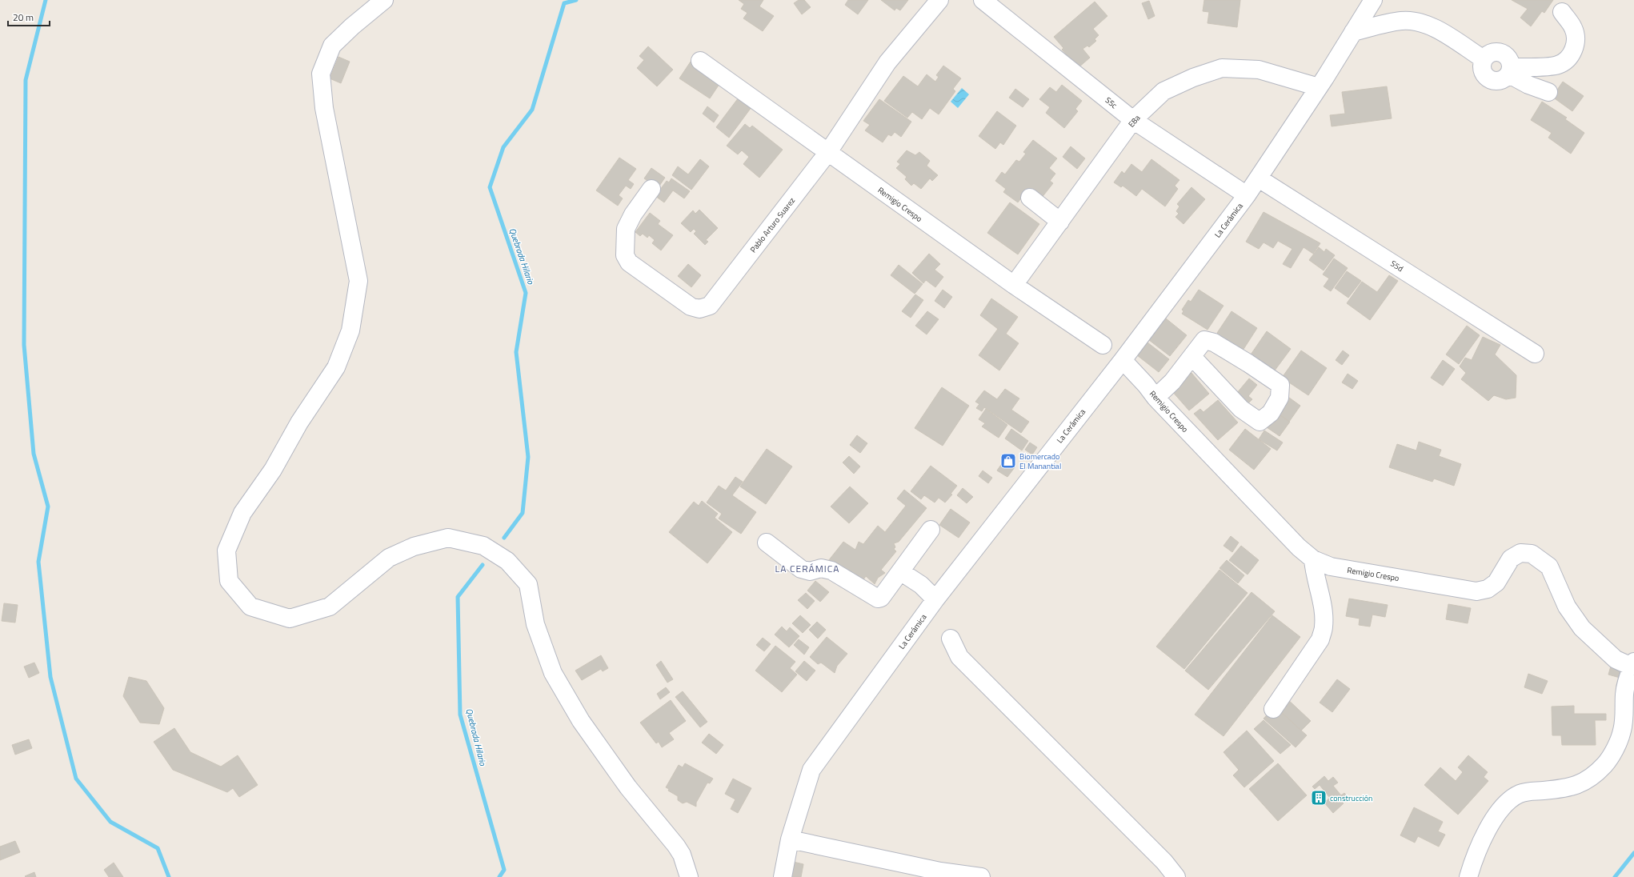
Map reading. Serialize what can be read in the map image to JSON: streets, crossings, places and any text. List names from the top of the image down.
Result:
{
  "streets": {
    "street": [
      "S5c",
      "E8a",
      "Remigio Crespo",
      "La Cerámica",
      "Pablo Arturo Suarez",
      "S5d"
    ]
  },
  "crossings": [
    ["S5c", "E8a"],
    ["S5c", "La Cerámica"],
    ["E8a", "Remigio Crespo"],
    ["E8a", "La Cerámica"],
    ["Remigio Crespo", "La Cerámica"],
    ["Remigio Crespo", "Pablo Arturo Suarez"],
    ["La Cerámica", "S5d"]
  ],
  "districts": ["LA CERÁMICA"],
  "water": ["Quebrada Hilario"],
  "places": {
    "shop": ["Biomercado El Manantial"],
    "building": ["construcción"]
  },
  "scale_bar": "20 m"
}
